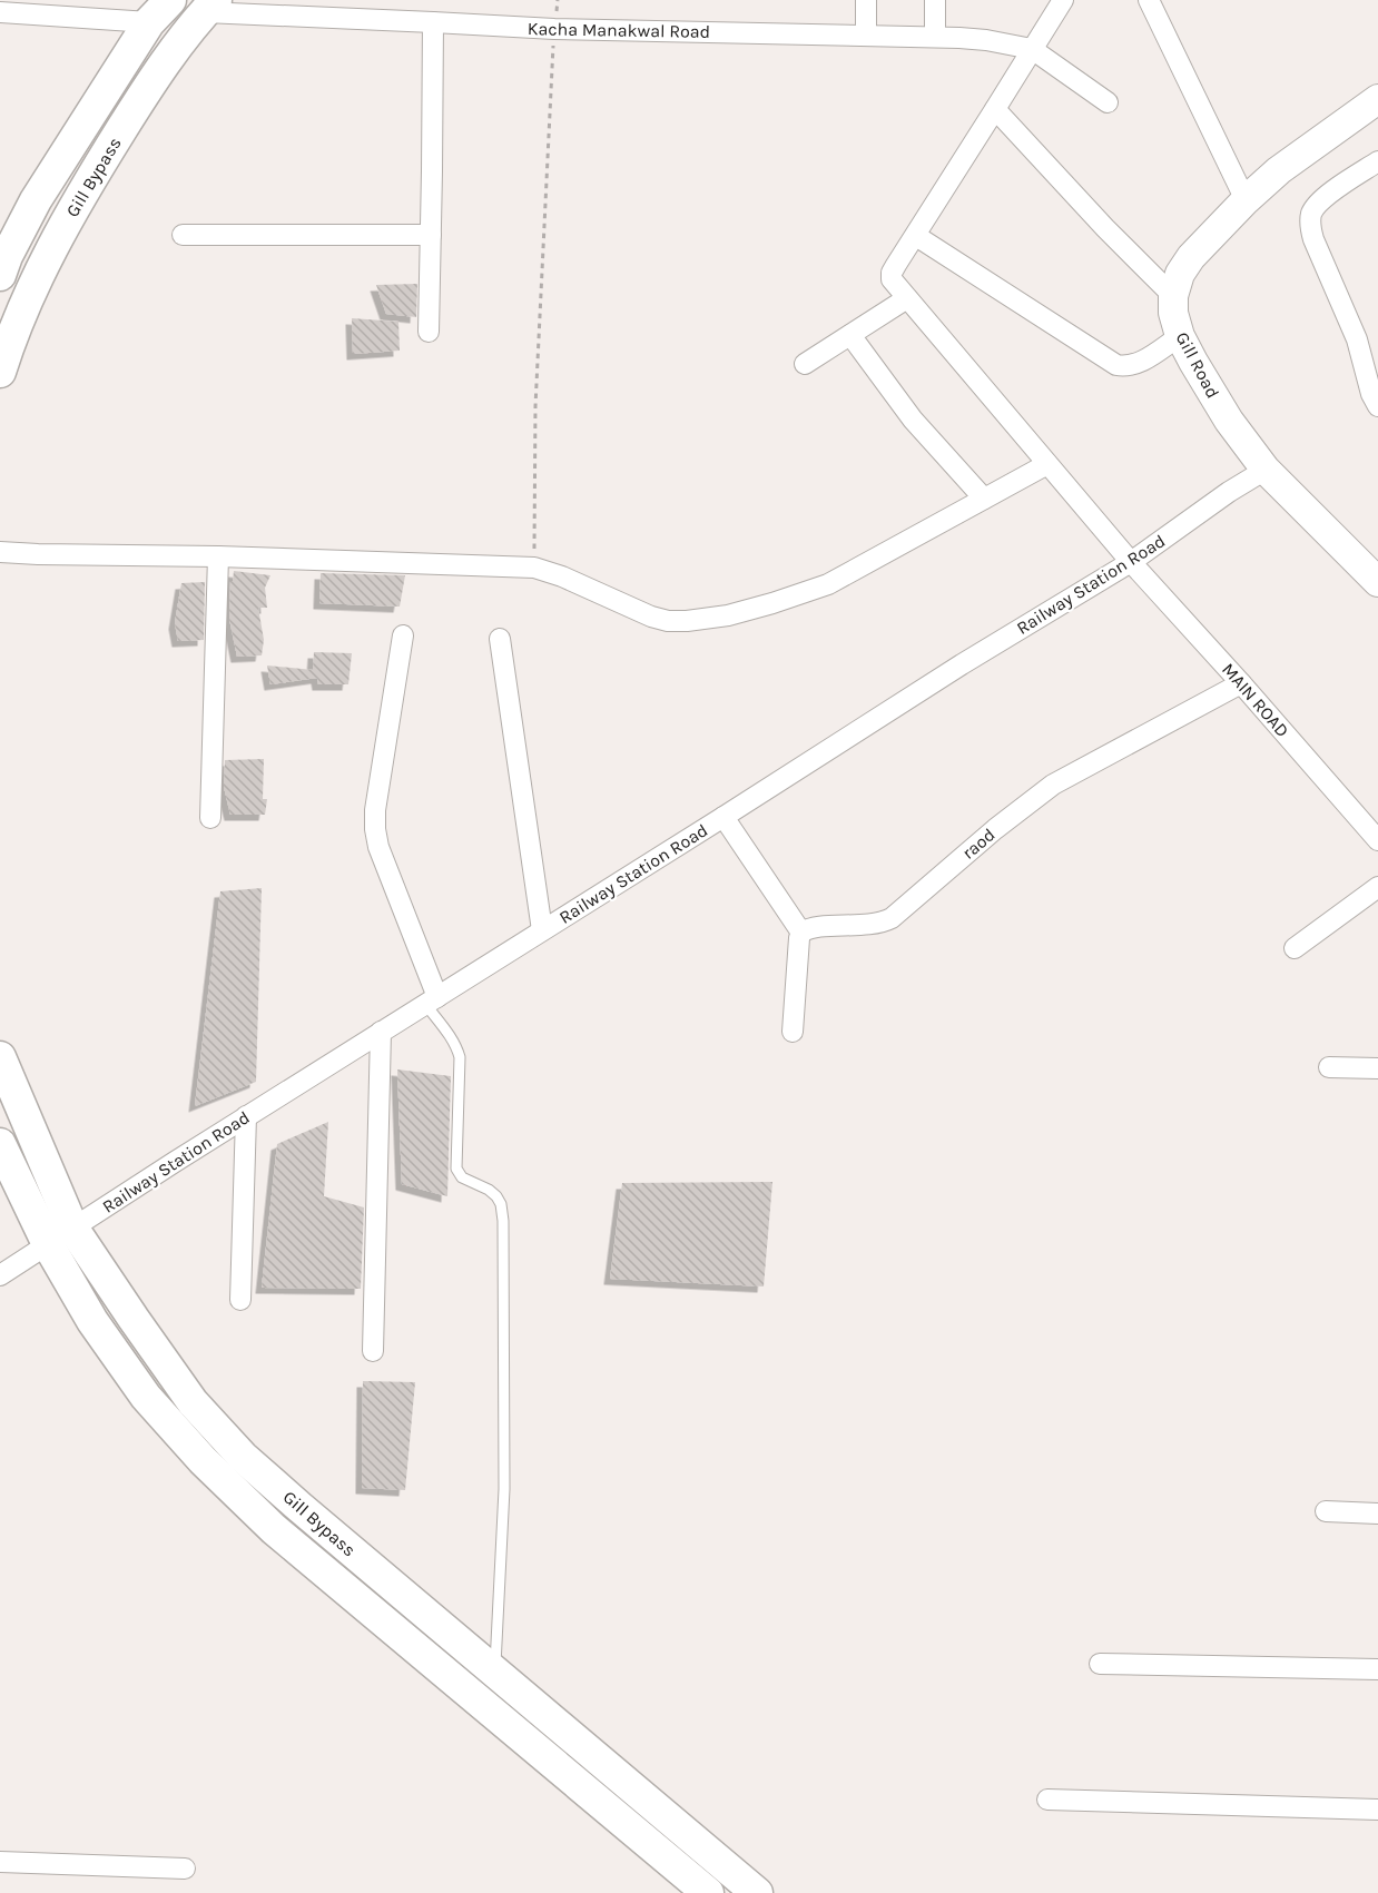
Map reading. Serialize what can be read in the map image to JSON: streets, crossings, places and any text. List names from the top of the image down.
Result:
{
  "streets": {
    "main road": ["Gill Bypass"],
    "street": [
      "Kacha Manakwal Road",
      "Gill Road",
      "Railway Station Road",
      "MAIN ROAD",
      "raod"
    ]
  },
  "crossings": [
    ["Kacha Manakwal Road", "Gill Bypass"],
    ["Gill Bypass", "Railway Station Road"],
    ["Gill Road", "Railway Station Road"],
    ["Railway Station Road", "MAIN ROAD"],
    ["MAIN ROAD", "raod"]
  ]
}
